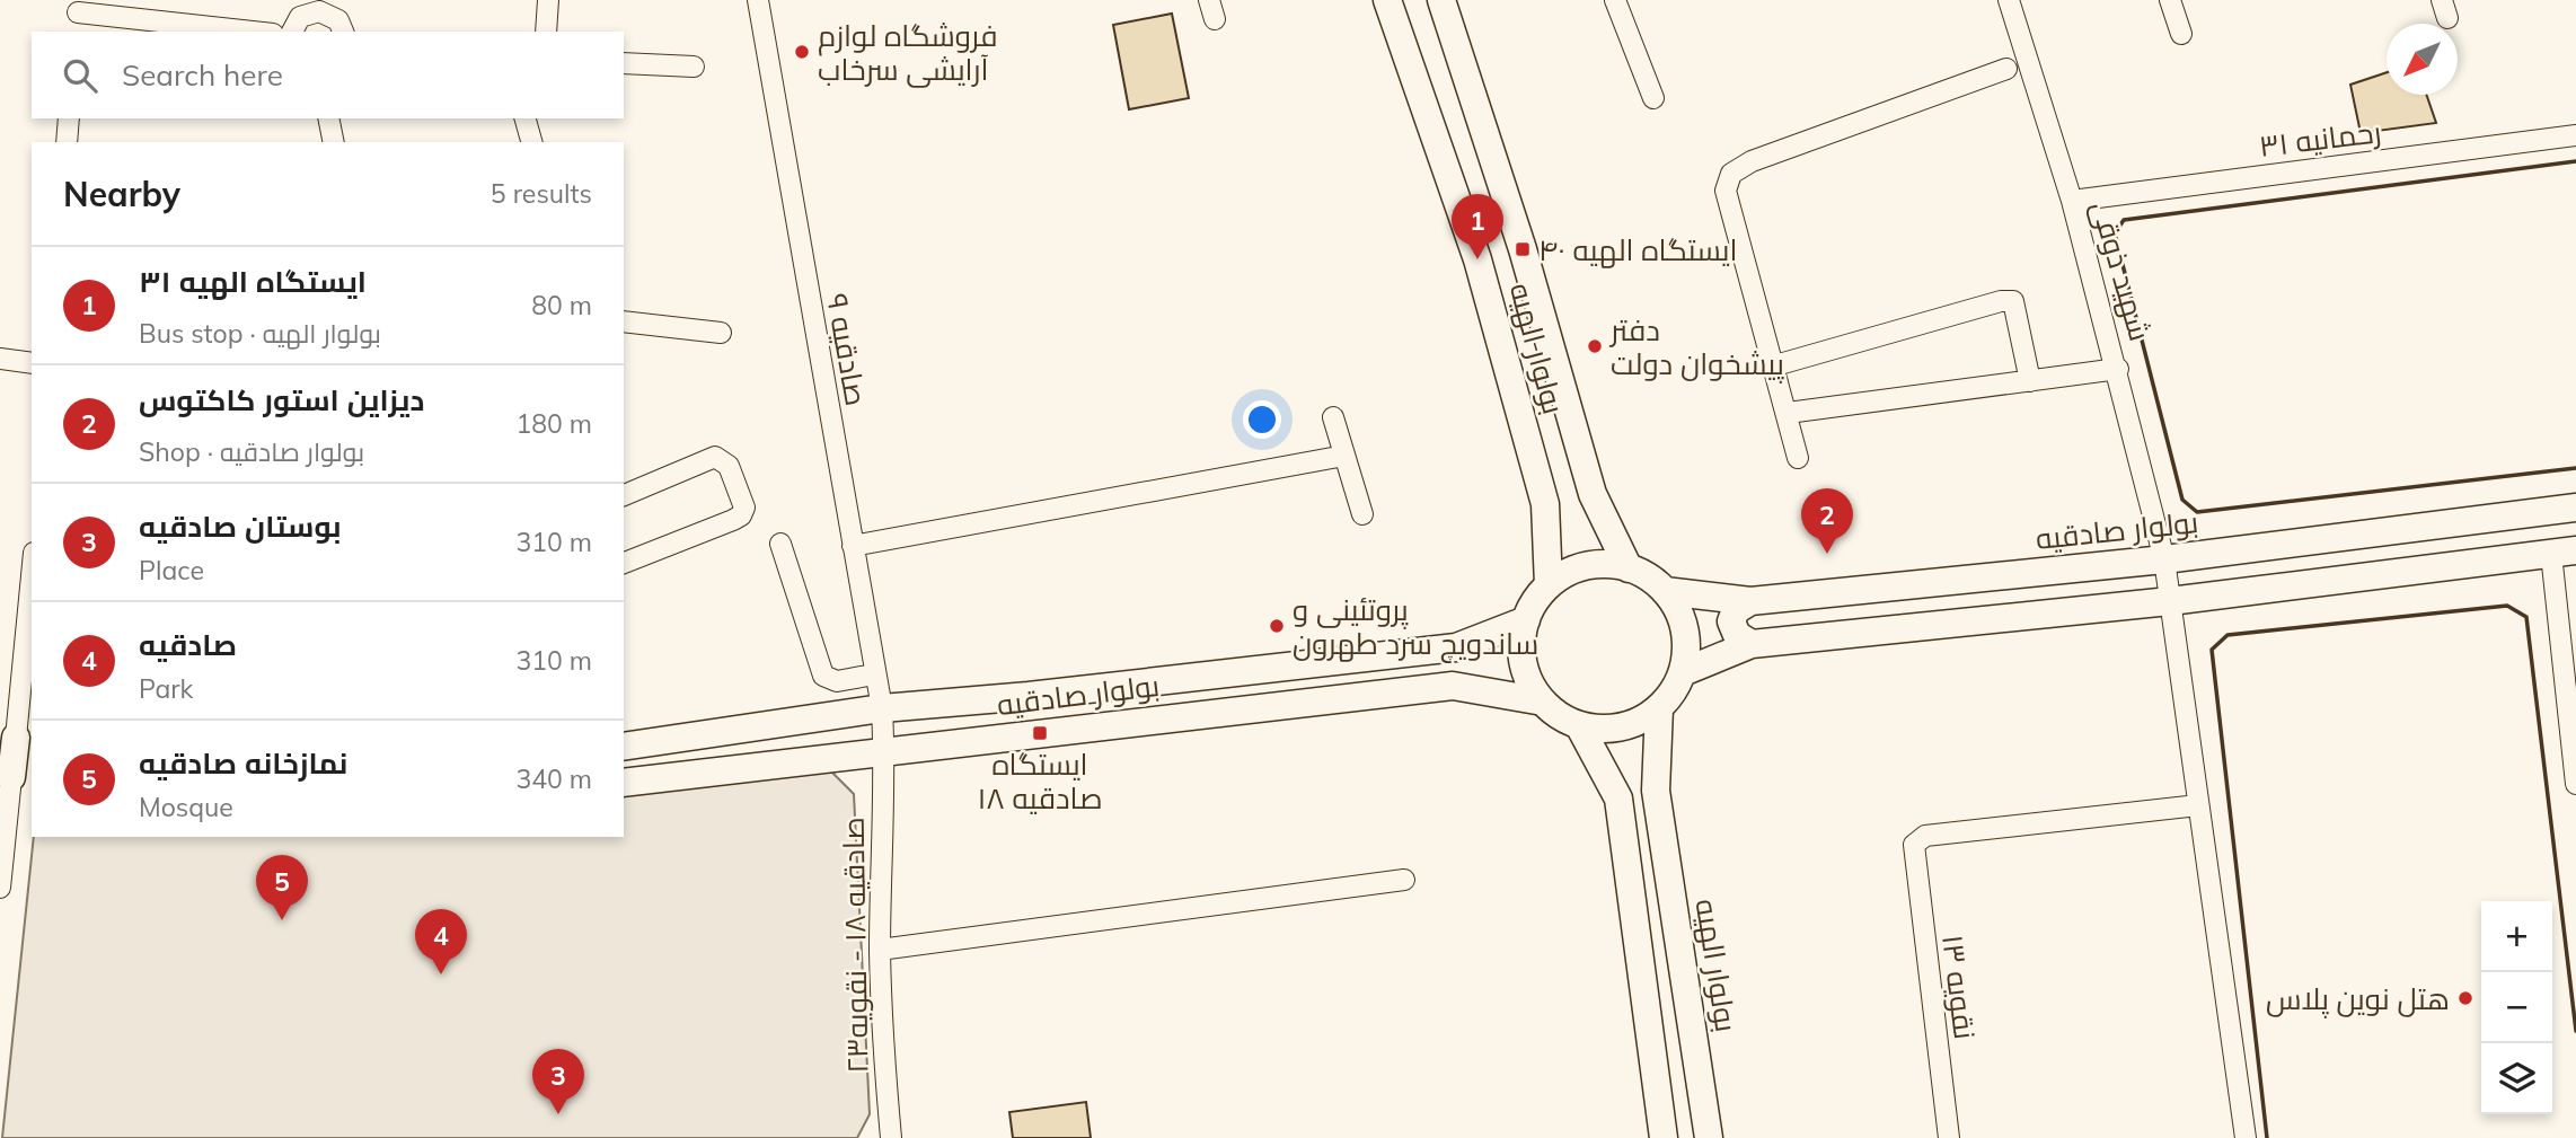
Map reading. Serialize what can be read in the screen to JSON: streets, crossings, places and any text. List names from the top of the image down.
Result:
{
  "streets": {
    "main road": ["بولوار الهیه", "بولوار صادقیه"],
    "street": [
      "رحمانیه ۳۱",
      "شهید ذوقی",
      "صادقیه ۹",
      "صادقیه ۱۸ - نقویه۲۳",
      "نقویه ۱۳"
    ]
  },
  "crossings": [
    ["رحمانیه ۳۱", "شهید ذوقی"],
    ["شهید ذوقی", "بولوار صادقیه"],
    ["شهید ذوقی", "نقویه ۱۳"],
    ["بولوار الهیه", "بولوار صادقیه"],
    ["صادقیه ۹", "بولوار صادقیه"],
    ["صادقیه ۹", "صادقیه ۱۸ - نقویه۲۳"],
    ["بولوار صادقیه", "صادقیه ۱۸ - نقویه۲۳"]
  ],
  "places": {
    "other": [
      "فروشگاه لوازم آرایشی سرخاب",
      "دفتر پیشخوان دولت",
      "پروتئینی و ساندویچ سرد طهرون",
      "هتل نوین پلاس"
    ],
    "transit": ["ایستگاه الهیه ۴۰", "ایستگاه صادقیه ۱۸"]
  },
  "north": "bottom left",
  "page": {
    "search": "Search here",
    "heading": ["Nearby", "5 results"],
    "pins": [
      "1",
      "2",
      "5",
      "4",
      "3"
    ],
    "list": [
      {
        "mark": "1",
        "name": "ایستگاه الهیه ۳۱",
        "note": "Bus stop · بولوار الهیه",
        "value": "80 m"
      },
      {
        "mark": "2",
        "name": "دیزاین استور کاکتوس",
        "note": "Shop · بولوار صادقیه",
        "value": "180 m"
      },
      {
        "mark": "3",
        "name": "بوستان صادقیه",
        "note": "Place",
        "value": "310 m"
      },
      {
        "mark": "4",
        "name": "صادقیه",
        "note": "Park",
        "value": "310 m"
      },
      {
        "mark": "5",
        "name": "نمازخانه صادقیه",
        "note": "Mosque",
        "value": "340 m"
      }
    ],
    "map_buttons": ["+", "−"]
  }
}
